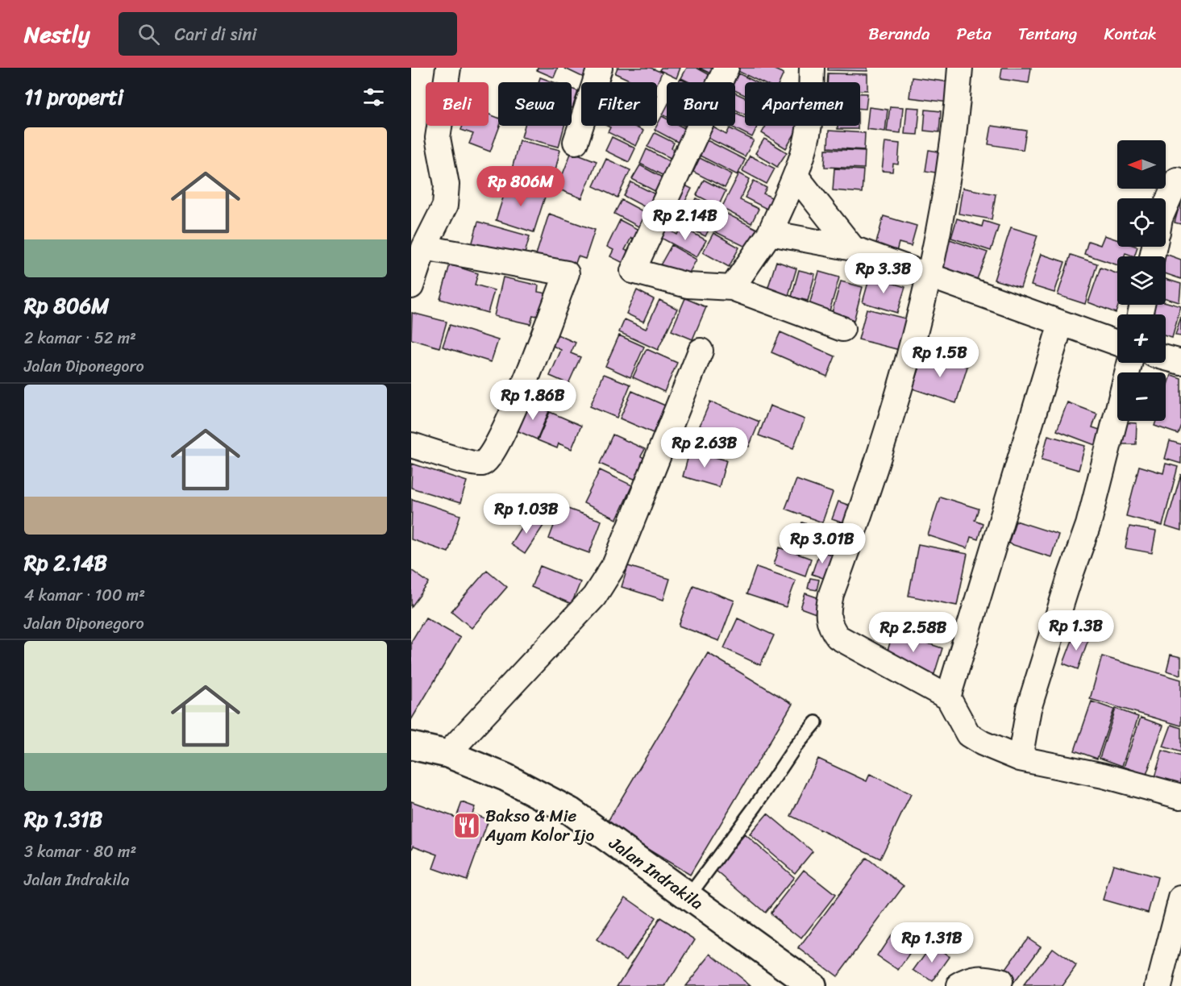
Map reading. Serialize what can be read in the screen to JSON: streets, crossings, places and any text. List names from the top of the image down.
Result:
{
  "streets": {
    "street": ["Jalan Indrakila"]
  },
  "places": {
    "restaurant": ["Bakso & Mie Ayam Kolor Ijo"]
  },
  "north": "left",
  "page": {
    "header": "Nestly",
    "search": "Cari di sini",
    "nav": [
      "Beranda",
      "Peta",
      "Tentang",
      "Kontak"
    ],
    "heading": "11 properti",
    "chip": [
      "Beli",
      "Sewa",
      "Filter",
      "Baru",
      "Apartemen"
    ],
    "list": [
      {
        "name": "Rp 806M",
        "note": "2 kamar · 52 m² · Jalan Diponegoro"
      },
      {
        "name": "Rp 2.14B",
        "note": "4 kamar · 100 m² · Jalan Diponegoro"
      },
      {
        "name": "Rp 1.31B",
        "note": "3 kamar · 80 m² · Jalan Indrakila"
      }
    ],
    "map_buttons": ["+", "−"],
    "price": [
      "Rp 806M",
      "Rp 2.14B",
      "Rp 3.3B",
      "Rp 1.5B",
      "Rp 1.86B",
      "Rp 2.63B",
      "Rp 1.03B",
      "Rp 3.01B",
      "Rp 1.3B",
      "Rp 2.58B",
      "Rp 1.31B"
    ]
  }
}
